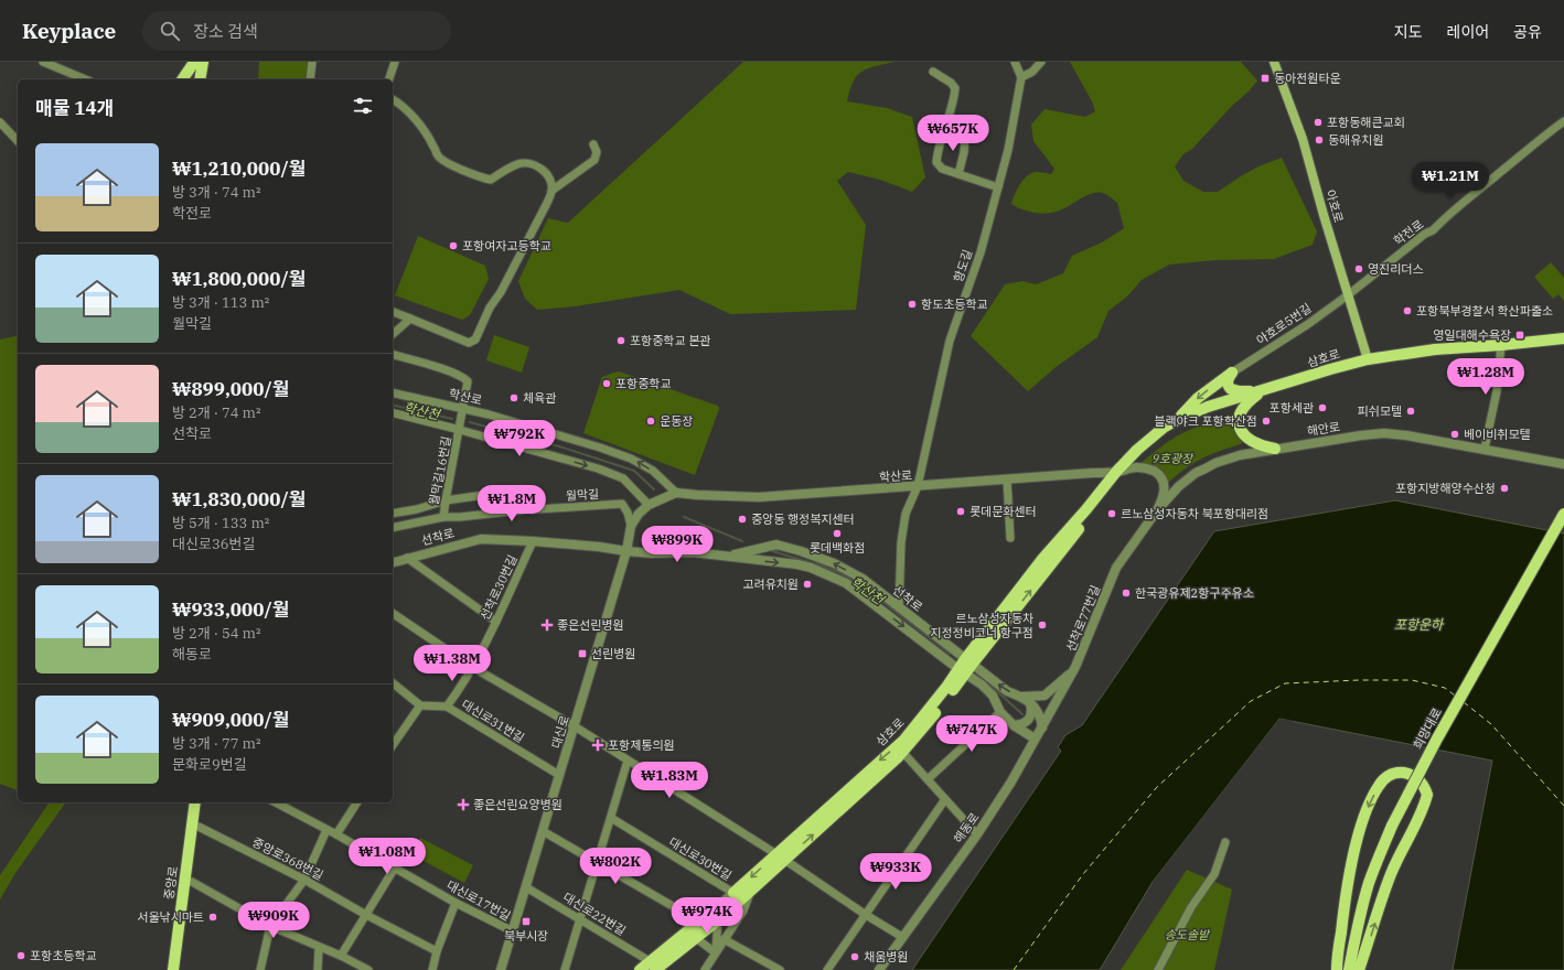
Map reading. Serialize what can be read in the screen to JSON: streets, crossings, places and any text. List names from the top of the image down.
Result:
{
  "streets": {
    "main road": [
      "아호로",
      "삼호로",
      "희망대로",
      "중앙로"
    ],
    "street": [
      "학전로",
      "항도길",
      "아호로5번길",
      "학산로",
      "해안로",
      "월막길16번길",
      "월막길",
      "선착로",
      "선착로30번길",
      "선착로77번길",
      "대신로31번길",
      "대신로",
      "해동로",
      "중앙로368번길",
      "대신로30번길",
      "대신로17번길",
      "대신로22번길"
    ]
  },
  "crossings": [
    ["아호로", "학전로"],
    ["아호로", "아호로5번길"],
    ["아호로", "삼호로"],
    ["학전로", "아호로5번길"],
    ["항도길", "학산로"],
    ["항도길", "선착로"],
    ["삼호로", "학산로"],
    ["삼호로", "선착로"],
    ["삼호로", "대신로30번길"],
    ["삼호로", "대신로22번길"],
    ["학산로", "해안로"],
    ["학산로", "월막길16번길"],
    ["학산로", "선착로77번길"],
    ["학산로", "대신로"],
    ["해안로", "선착로77번길"],
    ["월막길16번길", "월막길"],
    ["월막길", "대신로"],
    ["선착로", "선착로30번길"],
    ["선착로", "선착로77번길"],
    ["선착로", "대신로"],
    ["선착로", "해동로"],
    ["선착로30번길", "대신로31번길"],
    ["선착로77번길", "해동로"],
    ["대신로31번길", "대신로"],
    ["대신로", "대신로17번길"],
    ["대신로", "대신로22번길"],
    ["중앙로368번길", "중앙로"]
  ],
  "water": ["학산천", "포항운하"],
  "parks": ["9호광장", "송도솔밭"],
  "places": {
    "transit": [
      "동아전원타운",
      "영일대해수욕장",
      "선린병원",
      "북부시장"
    ],
    "other": [
      "포항동해큰교회",
      "동해유치원",
      "포항여자고등학교",
      "영진리더스",
      "항도초등학교",
      "포항북부경찰서 학산파출소",
      "포항중학교 본관",
      "포항중학교",
      "체육관",
      "포항세관",
      "피쉬모텔",
      "운동장",
      "블랙야크 포항학산점",
      "베이비취모텔",
      "포항지방해양수산청",
      "롯데문화센터",
      "르노삼성자동차 북포항대리점",
      "중앙동 행정복지센터",
      "롯데백화점",
      "고려유치원",
      "한국광유제2항구주유소",
      "르노삼성자동차 지정정비코너 항구점",
      "서울낚시마트",
      "포항초등학교",
      "채움병원"
    ],
    "health": ["좋은선린병원", "포항제통의원", "좋은선린요양병원"]
  },
  "page": {
    "header": "Keyplace",
    "search": "장소 검색",
    "nav": ["지도", "레이어", "공유"],
    "heading": "매물 14개",
    "price": [
      "₩657K",
      "₩1.21M",
      "₩1.28M",
      "₩792K",
      "₩1.8M",
      "₩899K",
      "₩1.38M",
      "₩747K",
      "₩1.83M",
      "₩1.08M",
      "₩802K",
      "₩933K",
      "₩974K",
      "₩909K"
    ],
    "list": [
      {
        "name": "₩1,210,000/월",
        "note": "방 3개 · 74 m² · 학전로"
      },
      {
        "name": "₩1,800,000/월",
        "note": "방 3개 · 113 m² · 월막길"
      },
      {
        "name": "₩899,000/월",
        "note": "방 2개 · 74 m² · 선착로"
      },
      {
        "name": "₩1,830,000/월",
        "note": "방 5개 · 133 m² · 대신로36번길"
      },
      {
        "name": "₩933,000/월",
        "note": "방 2개 · 54 m² · 해동로"
      },
      {
        "name": "₩909,000/월",
        "note": "방 3개 · 77 m² · 문화로9번길"
      }
    ]
  }
}
